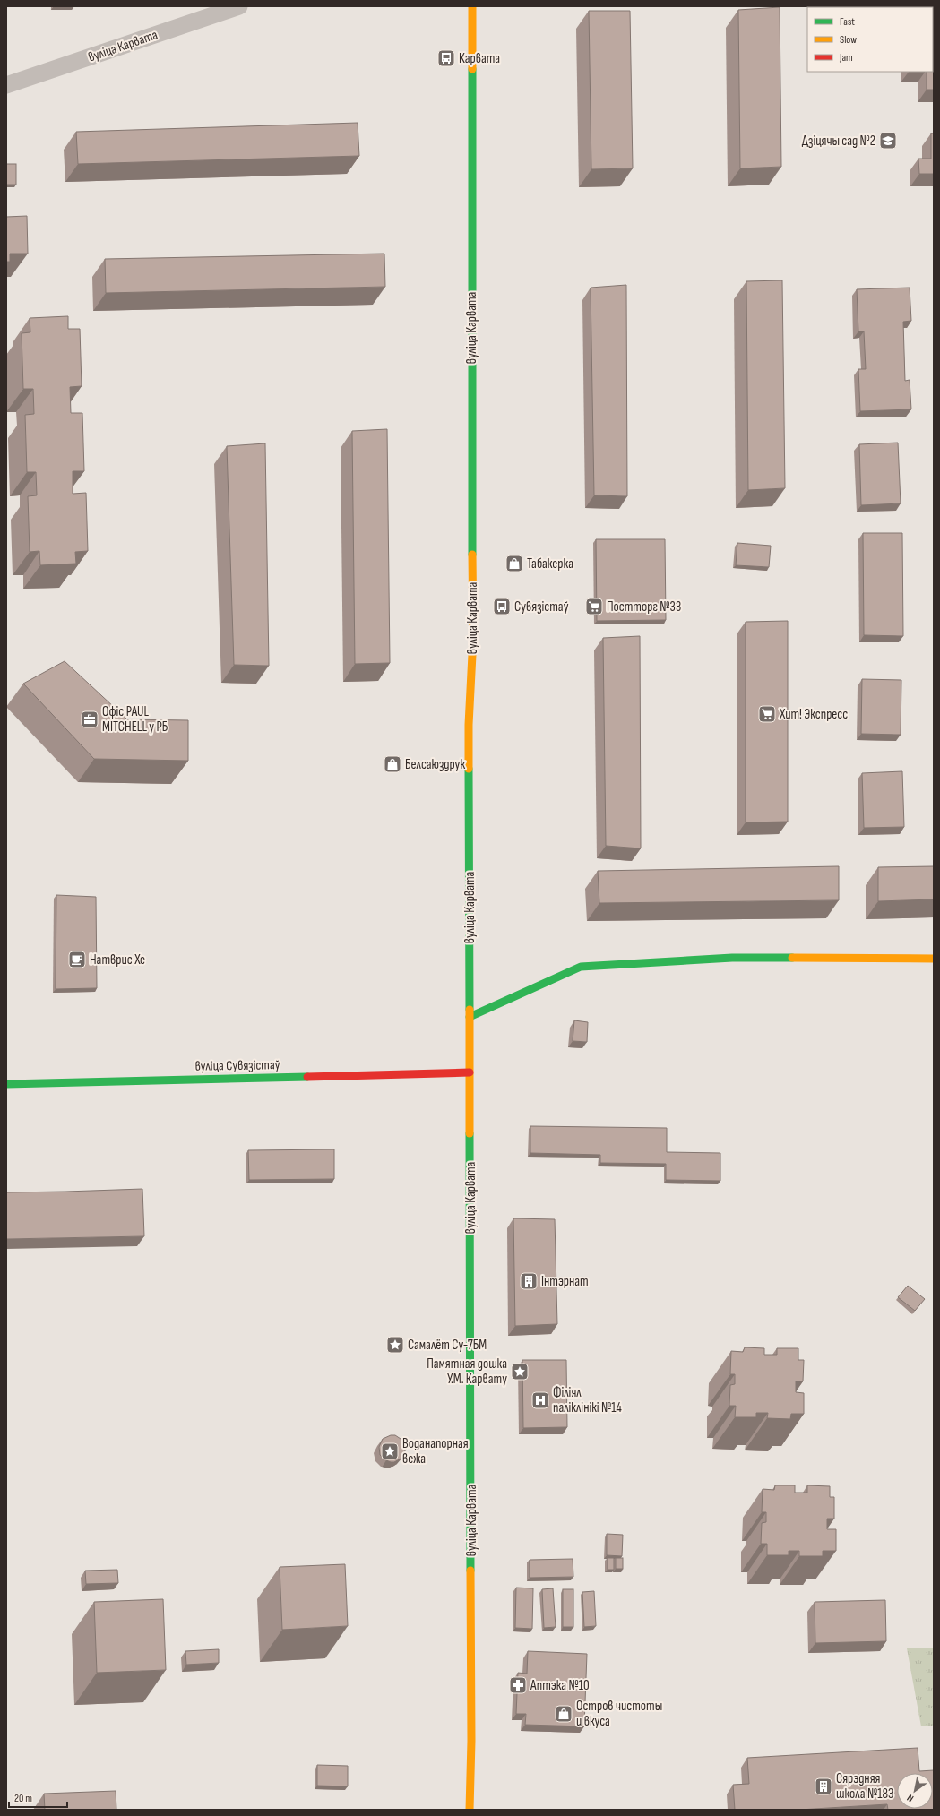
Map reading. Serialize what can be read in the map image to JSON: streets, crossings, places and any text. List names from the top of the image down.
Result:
{
  "streets": {
    "street": ["вуліца Карвата", "вуліца Сувязістаў"]
  },
  "crossings": [
    ["вуліца Карвата", "вуліца Сувязістаў"]
  ],
  "places": {
    "bus stop": ["Карвата", "Сувязістаў"],
    "school or university": ["Дзіцячы сад №2"],
    "shop": ["Табакерка", "Белсаюздрук", "Остров чистоты и вкуса"],
    "supermarket": ["Постторг №33", "Хит! Экспресс"],
    "office": ["Офіс PAUL MITCHELL у РБ"],
    "cafe": ["Натврис Хе"],
    "building": ["Інтэрнат", "Сярэдняя школа №183"],
    "place": ["Самалёт Су-7БМ", "Памятная дошка У.М. Карвату", "Воданапорная вежа"],
    "hospital": ["Філіял паліклінікі №14"],
    "pharmacy": ["Аптэка №10"]
  },
  "legend": ["Fast", "Slow", "Jam"],
  "scale_bar": "20 m",
  "north": "bottom left"
}
